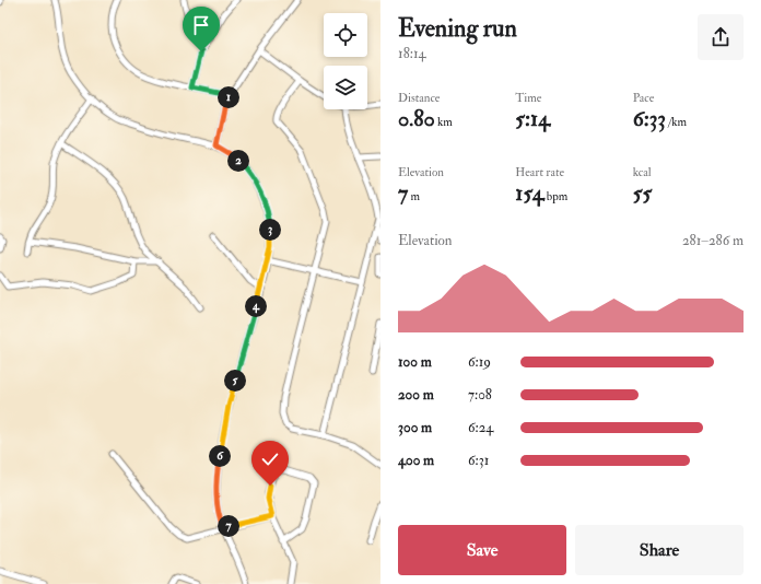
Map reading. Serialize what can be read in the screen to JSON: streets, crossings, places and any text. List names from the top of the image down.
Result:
{
  "page": {
    "heading": ["Evening run", "18:14"],
    "stats": [
      ["Distance", "0.80 km"],
      ["Time", "5:14"],
      ["Pace", "6:33 /km"],
      ["Elevation", "7 m"],
      ["Heart rate", "154 bpm"],
      ["kcal", "55"]
    ],
    "pins": [
      "1",
      "2",
      "3",
      "4",
      "5",
      "6",
      "7"
    ],
    "chart": ["Elevation", "281–286 m"],
    "list": [
      {
        "name": "100 m",
        "note": "6:19"
      },
      {
        "name": "200 m",
        "note": "7:08"
      },
      {
        "name": "300 m",
        "note": "6:24"
      },
      {
        "name": "400 m",
        "note": "6:31"
      }
    ],
    "buttons": ["Save", "Share"]
  }
}
